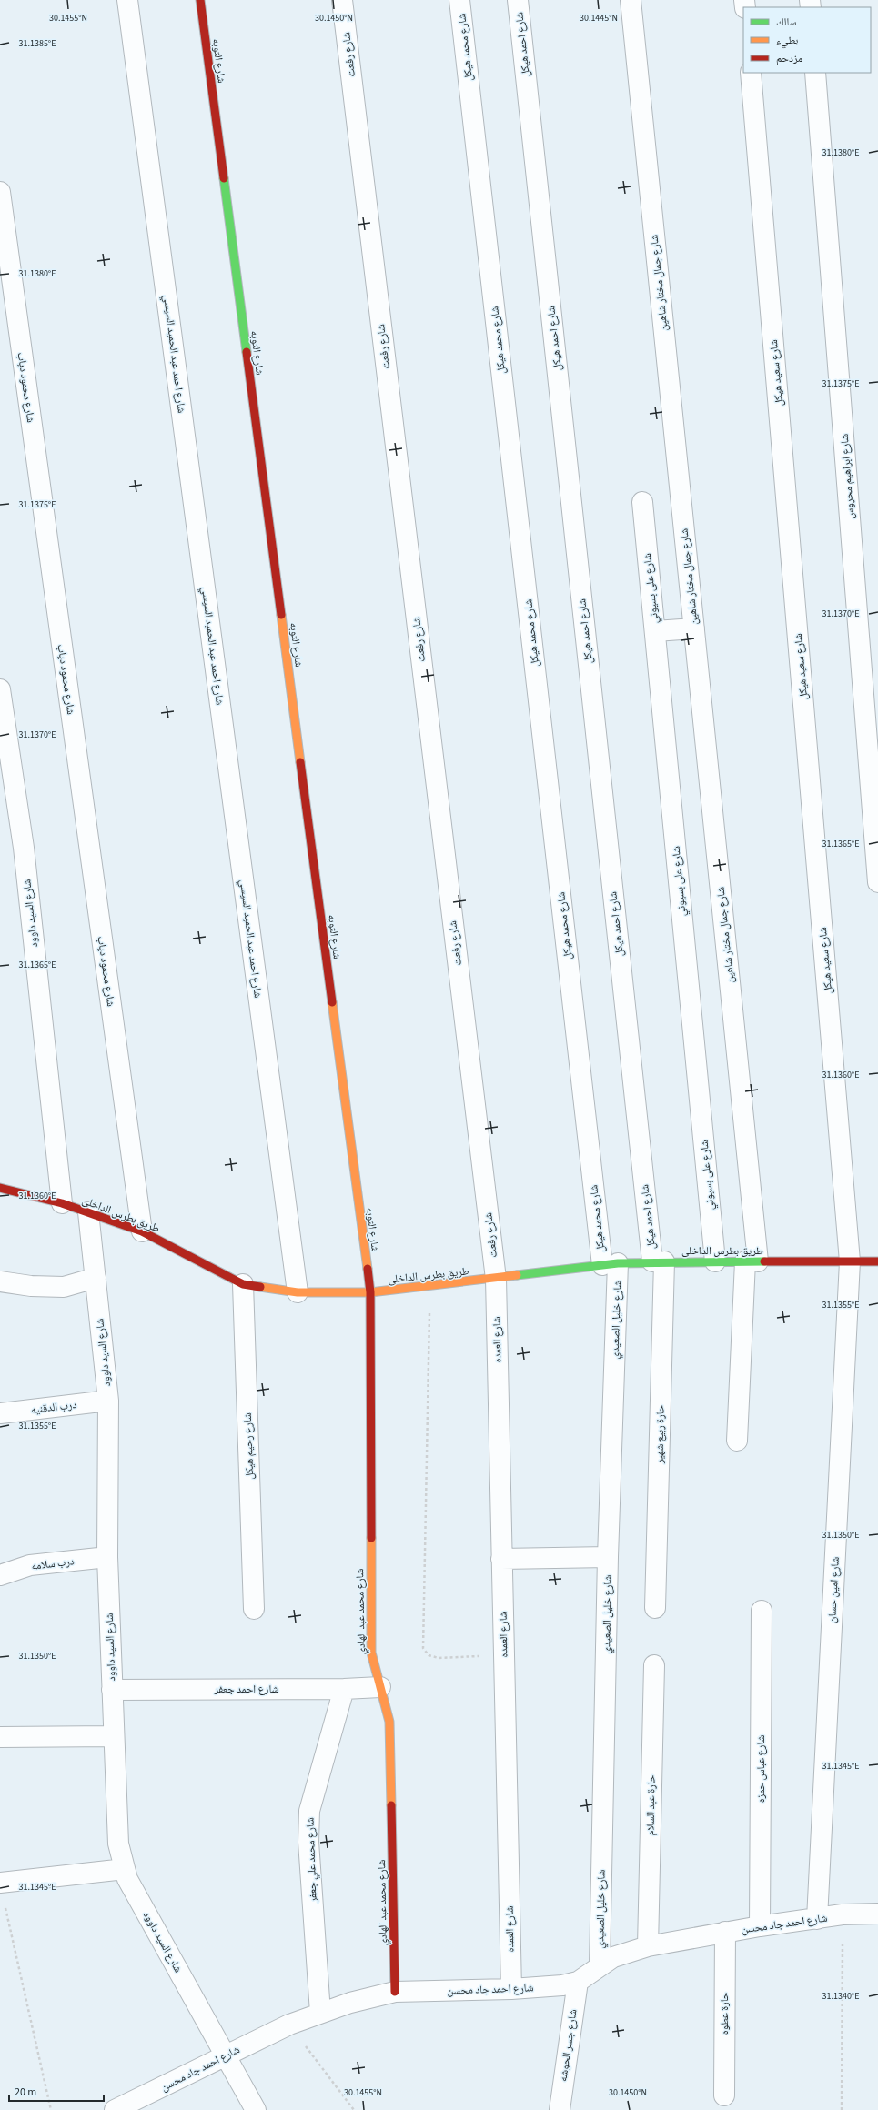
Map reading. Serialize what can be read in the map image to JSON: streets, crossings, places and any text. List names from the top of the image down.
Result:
{
  "streets": {
    "street": [
      "شارع احمد هيكل",
      "شارع محمد هيكل",
      "شارع رفعت",
      "شارع التوبه",
      "شارع جمال مختار شاهين",
      "شارع احمد عبد الحميد السيسي",
      "شارع سعيد هيكل",
      "شارع محمود دياب",
      "شارع ابراهيم محروس",
      "شارع على بسيوني",
      "شارع السيد داوود",
      "طريق بطرس الداخلى",
      "شارع خليل الصعيدي",
      "شارع العمده",
      "درب الدقنيه",
      "حارة ربيع شهير",
      "شارع رحيم هيكل",
      "درب سلامه",
      "شارع امين حسان",
      "شارع محمد عبد الهادي",
      "شارع احمد جعفر",
      "شارع عباس حمزه",
      "حارة عبد السلام",
      "شارع محمد علي جعفر",
      "شارع احمد جاد محسن",
      "حارة عطوه",
      "شارع جسر الحوشه"
    ]
  },
  "crossings": [
    ["شارع احمد هيكل", "طريق بطرس الداخلى"],
    ["شارع احمد هيكل", "حارة ربيع شهير"],
    ["شارع محمد هيكل", "طريق بطرس الداخلى"],
    ["شارع محمد هيكل", "شارع خليل الصعيدي"],
    ["شارع رفعت", "طريق بطرس الداخلى"],
    ["شارع رفعت", "شارع العمده"],
    ["شارع التوبه", "طريق بطرس الداخلى"],
    ["شارع التوبه", "شارع محمد عبد الهادي"],
    ["شارع جمال مختار شاهين", "طريق بطرس الداخلى"],
    ["شارع احمد عبد الحميد السيسي", "طريق بطرس الداخلى"],
    ["شارع سعيد هيكل", "طريق بطرس الداخلى"],
    ["شارع سعيد هيكل", "شارع امين حسان"],
    ["شارع محمود دياب", "طريق بطرس الداخلى"],
    ["شارع على بسيوني", "طريق بطرس الداخلى"],
    ["شارع السيد داوود", "طريق بطرس الداخلى"],
    ["شارع السيد داوود", "درب الدقنيه"],
    ["شارع السيد داوود", "درب سلامه"],
    ["شارع السيد داوود", "شارع احمد جعفر"],
    ["شارع السيد داوود", "شارع احمد جاد محسن"],
    ["طريق بطرس الداخلى", "شارع خليل الصعيدي"],
    ["طريق بطرس الداخلى", "شارع العمده"],
    ["طريق بطرس الداخلى", "حارة ربيع شهير"],
    ["طريق بطرس الداخلى", "شارع رحيم هيكل"],
    ["طريق بطرس الداخلى", "شارع امين حسان"],
    ["طريق بطرس الداخلى", "شارع محمد عبد الهادي"],
    ["شارع خليل الصعيدي", "شارع احمد جاد محسن"],
    ["شارع العمده", "شارع احمد جاد محسن"],
    ["شارع امين حسان", "شارع احمد جاد محسن"],
    ["شارع محمد عبد الهادي", "شارع احمد جعفر"],
    ["شارع محمد عبد الهادي", "شارع احمد جاد محسن"],
    ["شارع احمد جعفر", "شارع محمد علي جعفر"],
    ["شارع عباس حمزه", "شارع احمد جاد محسن"],
    ["حارة عبد السلام", "شارع احمد جاد محسن"],
    ["شارع محمد علي جعفر", "شارع احمد جاد محسن"],
    ["شارع احمد جاد محسن", "حارة عطوه"],
    ["شارع احمد جاد محسن", "شارع جسر الحوشه"]
  ],
  "legend": ["سالك", "بطيء", "مزدحم"],
  "scale_bar": "20 m",
  "coordinates": [
    "30.1455°N",
    "30.1450°N",
    "30.1445°N",
    "31.1385°E",
    "31.1380°E",
    "31.1375°E",
    "31.1370°E",
    "31.1365°E",
    "31.1360°E",
    "31.1355°E",
    "31.1350°E",
    "31.1345°E",
    "31.1340°E"
  ]
}
